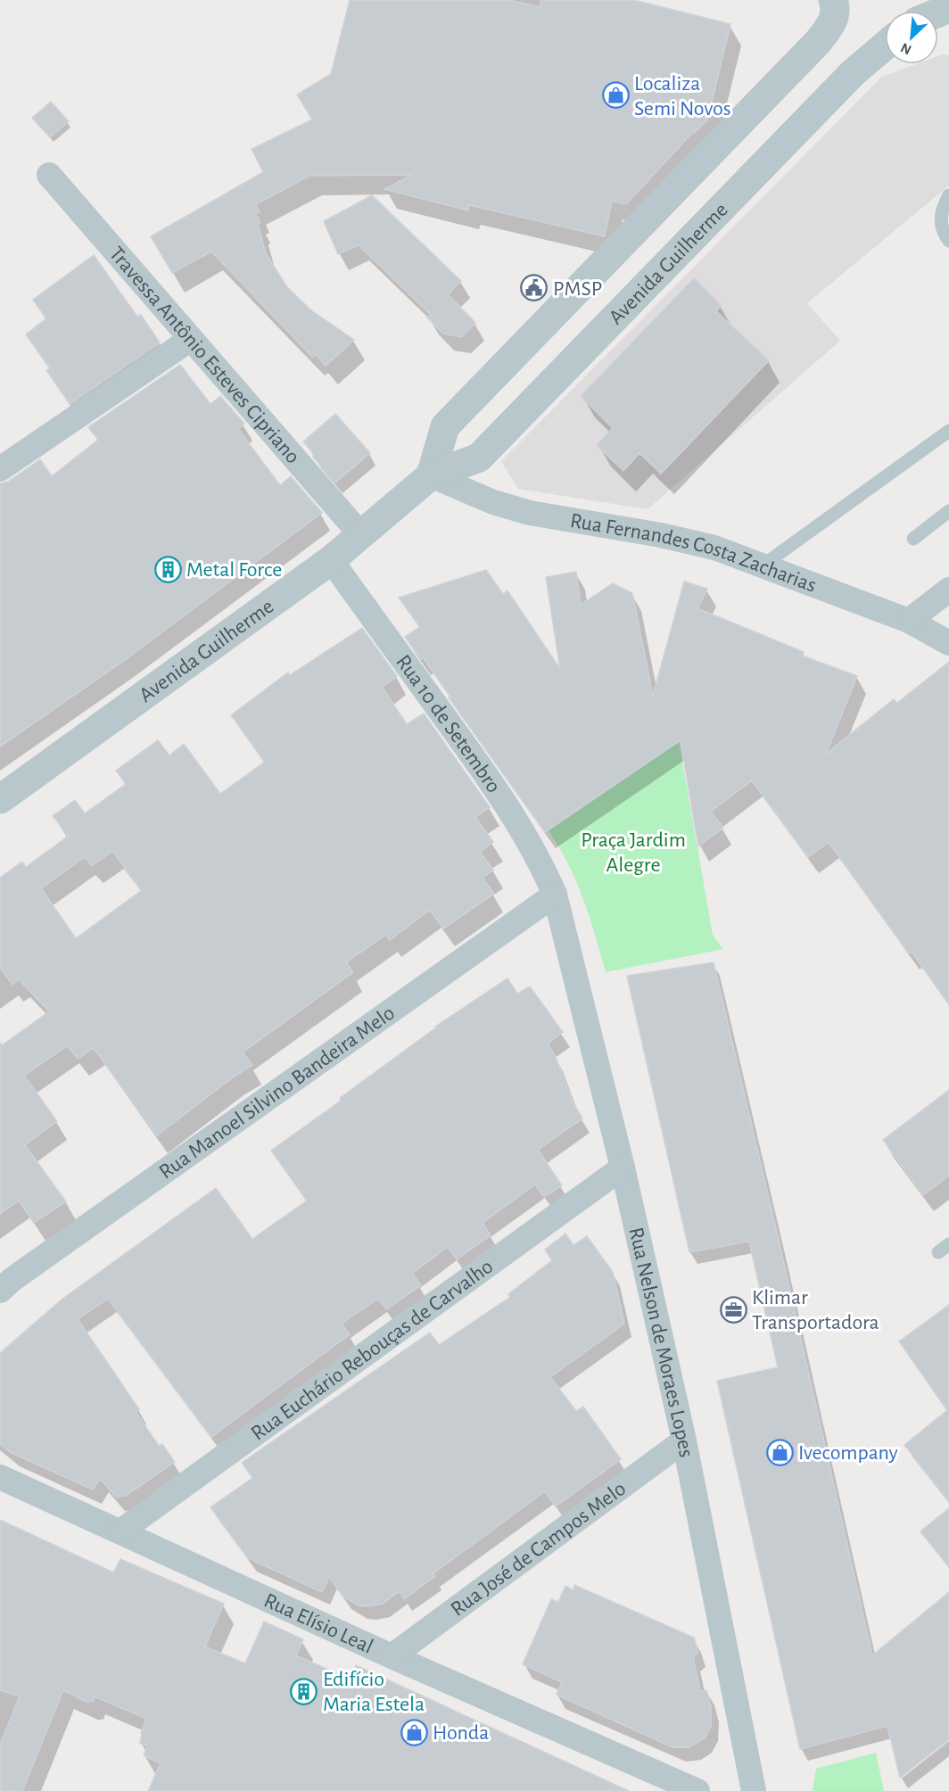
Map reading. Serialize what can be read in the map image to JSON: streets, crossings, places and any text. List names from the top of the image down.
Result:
{
  "streets": {
    "street": [
      "Avenida Guilherme",
      "Travessa Antônio Esteves Cipriano",
      "Rua Fernandes Costa Zacharias",
      "Rua 10 de Setembro",
      "Rua Manoel Silvino Bandeira Melo",
      "Rua Nelson de Moraes Lopes",
      "Rua Euchário Rebouças de Carvalho",
      "Rua José de Campos Melo",
      "Rua Elísio Leal"
    ]
  },
  "crossings": [
    ["Avenida Guilherme", "Travessa Antônio Esteves Cipriano"],
    ["Avenida Guilherme", "Rua Fernandes Costa Zacharias"],
    ["Avenida Guilherme", "Rua 10 de Setembro"],
    ["Rua 10 de Setembro", "Rua Manoel Silvino Bandeira Melo"],
    ["Rua 10 de Setembro", "Rua Nelson de Moraes Lopes"],
    ["Rua Manoel Silvino Bandeira Melo", "Rua Nelson de Moraes Lopes"],
    ["Rua Nelson de Moraes Lopes", "Rua Euchário Rebouças de Carvalho"],
    ["Rua Nelson de Moraes Lopes", "Rua José de Campos Melo"],
    ["Rua Euchário Rebouças de Carvalho", "Rua Elísio Leal"],
    ["Rua José de Campos Melo", "Rua Elísio Leal"]
  ],
  "parks": ["Praça Jardim Alegre"],
  "places": {
    "shop": ["Localiza Semi Novos", "Ivecompany", "Honda"],
    "public building": ["PMSP"],
    "building": ["Metal Force", "Edifício Maria Estela"],
    "office": ["Klimar Transportadora"]
  },
  "north": "bottom left"
}
